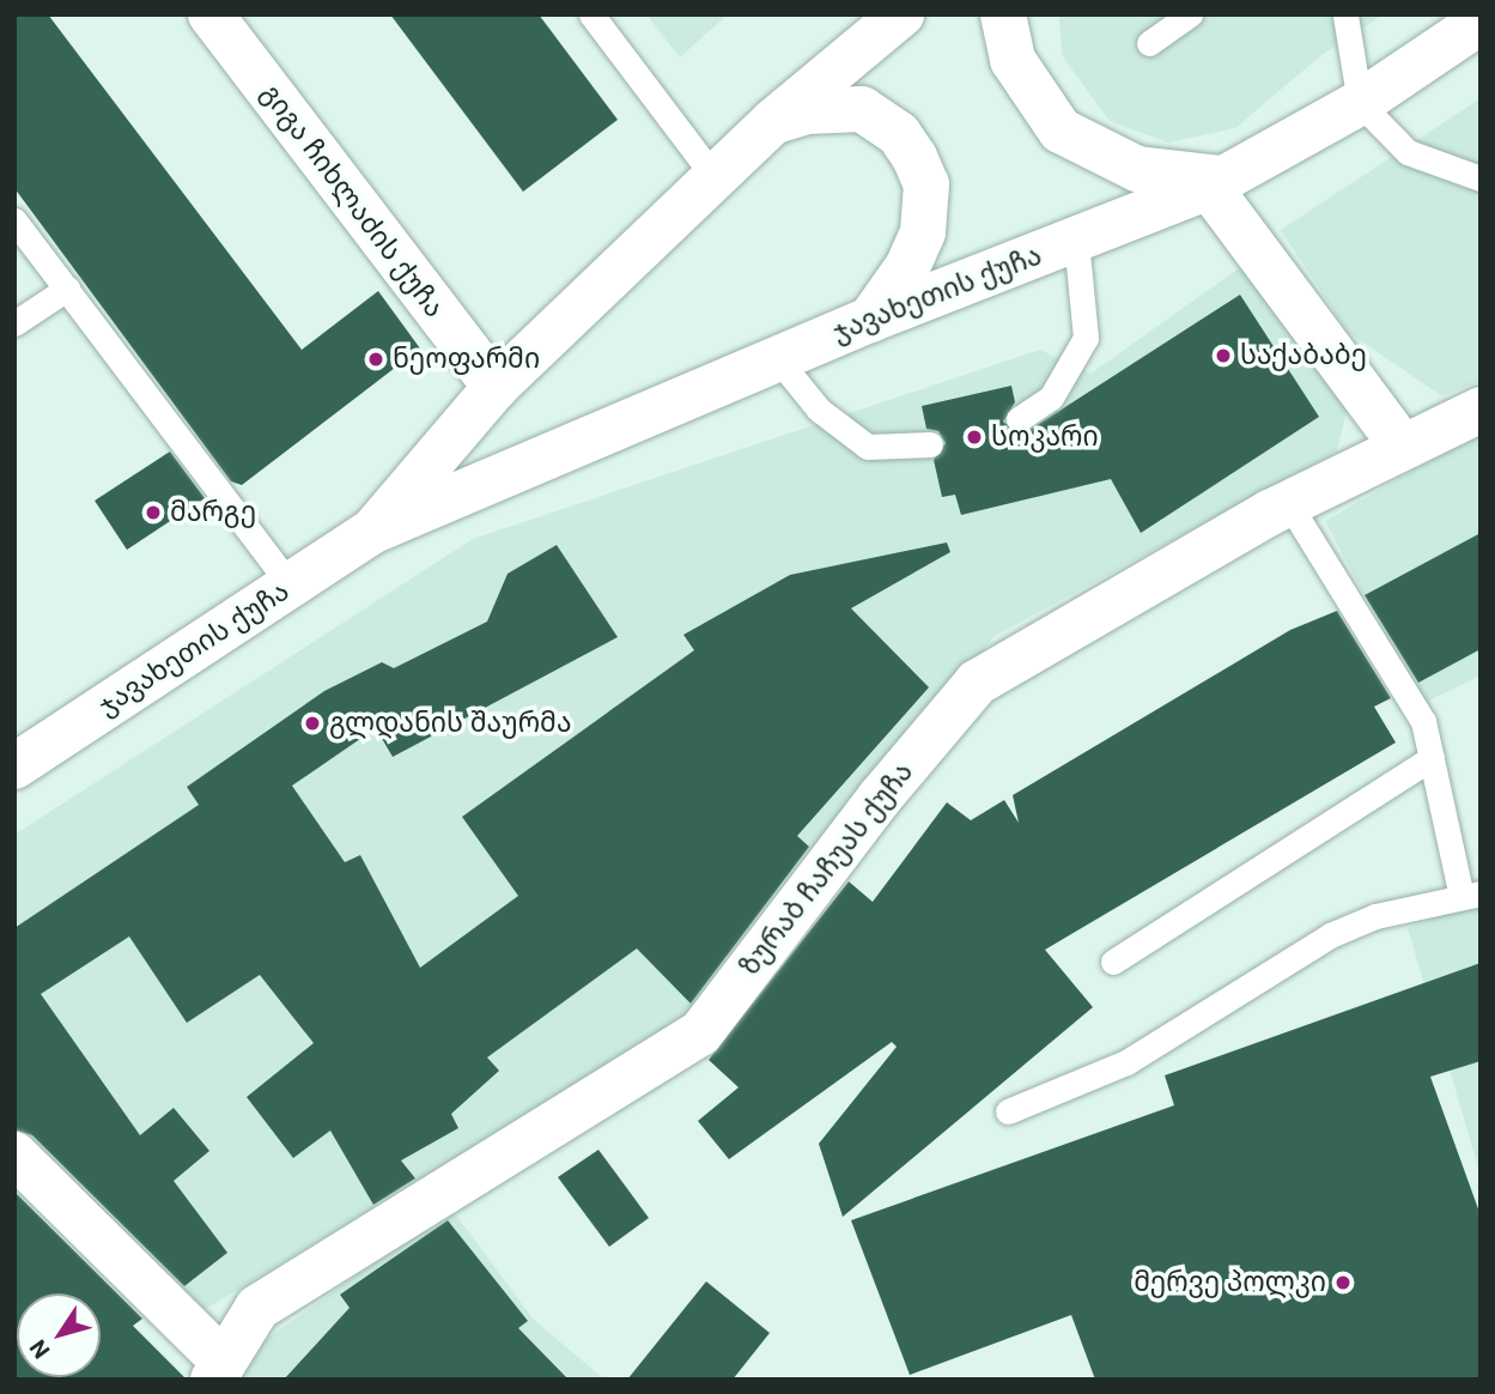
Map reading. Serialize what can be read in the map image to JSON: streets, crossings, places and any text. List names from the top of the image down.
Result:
{
  "streets": {
    "main road": ["გიგა ჩიხლაძის ქუჩა", "ჯავახეთის ქუჩა", "ზურაბ ჩაჩუას ქუჩა"]
  },
  "crossings": [
    ["გიგა ჩიხლაძის ქუჩა", "ჯავახეთის ქუჩა"]
  ],
  "places": [
    "საქაბაბე",
    "ნეოფარმი",
    "სოკარი",
    "მარგე",
    "გლდანის შაურმა",
    "მერვე პოლკი"
  ],
  "north": "bottom left"
}
